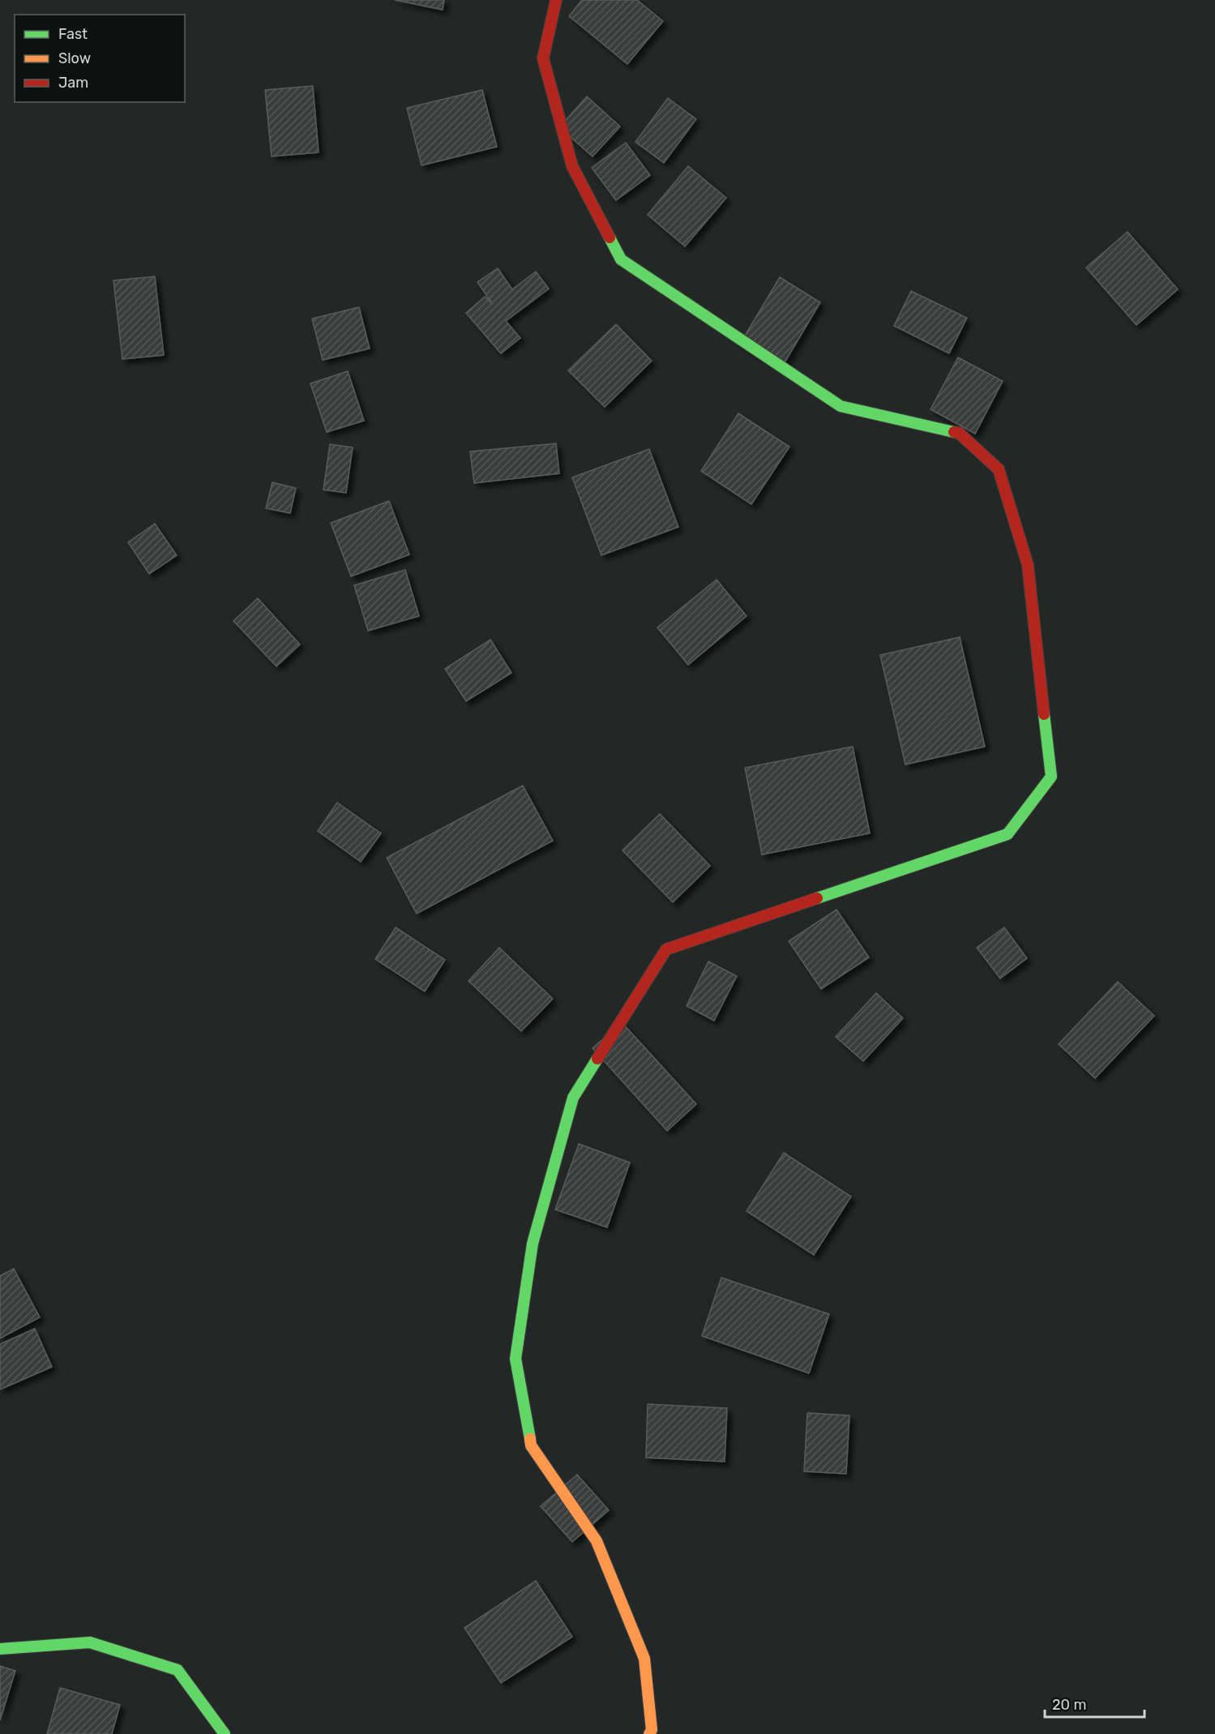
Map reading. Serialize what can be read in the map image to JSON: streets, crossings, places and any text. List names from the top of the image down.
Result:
{
  "legend": ["Fast", "Slow", "Jam"],
  "scale_bar": "20 m"
}
